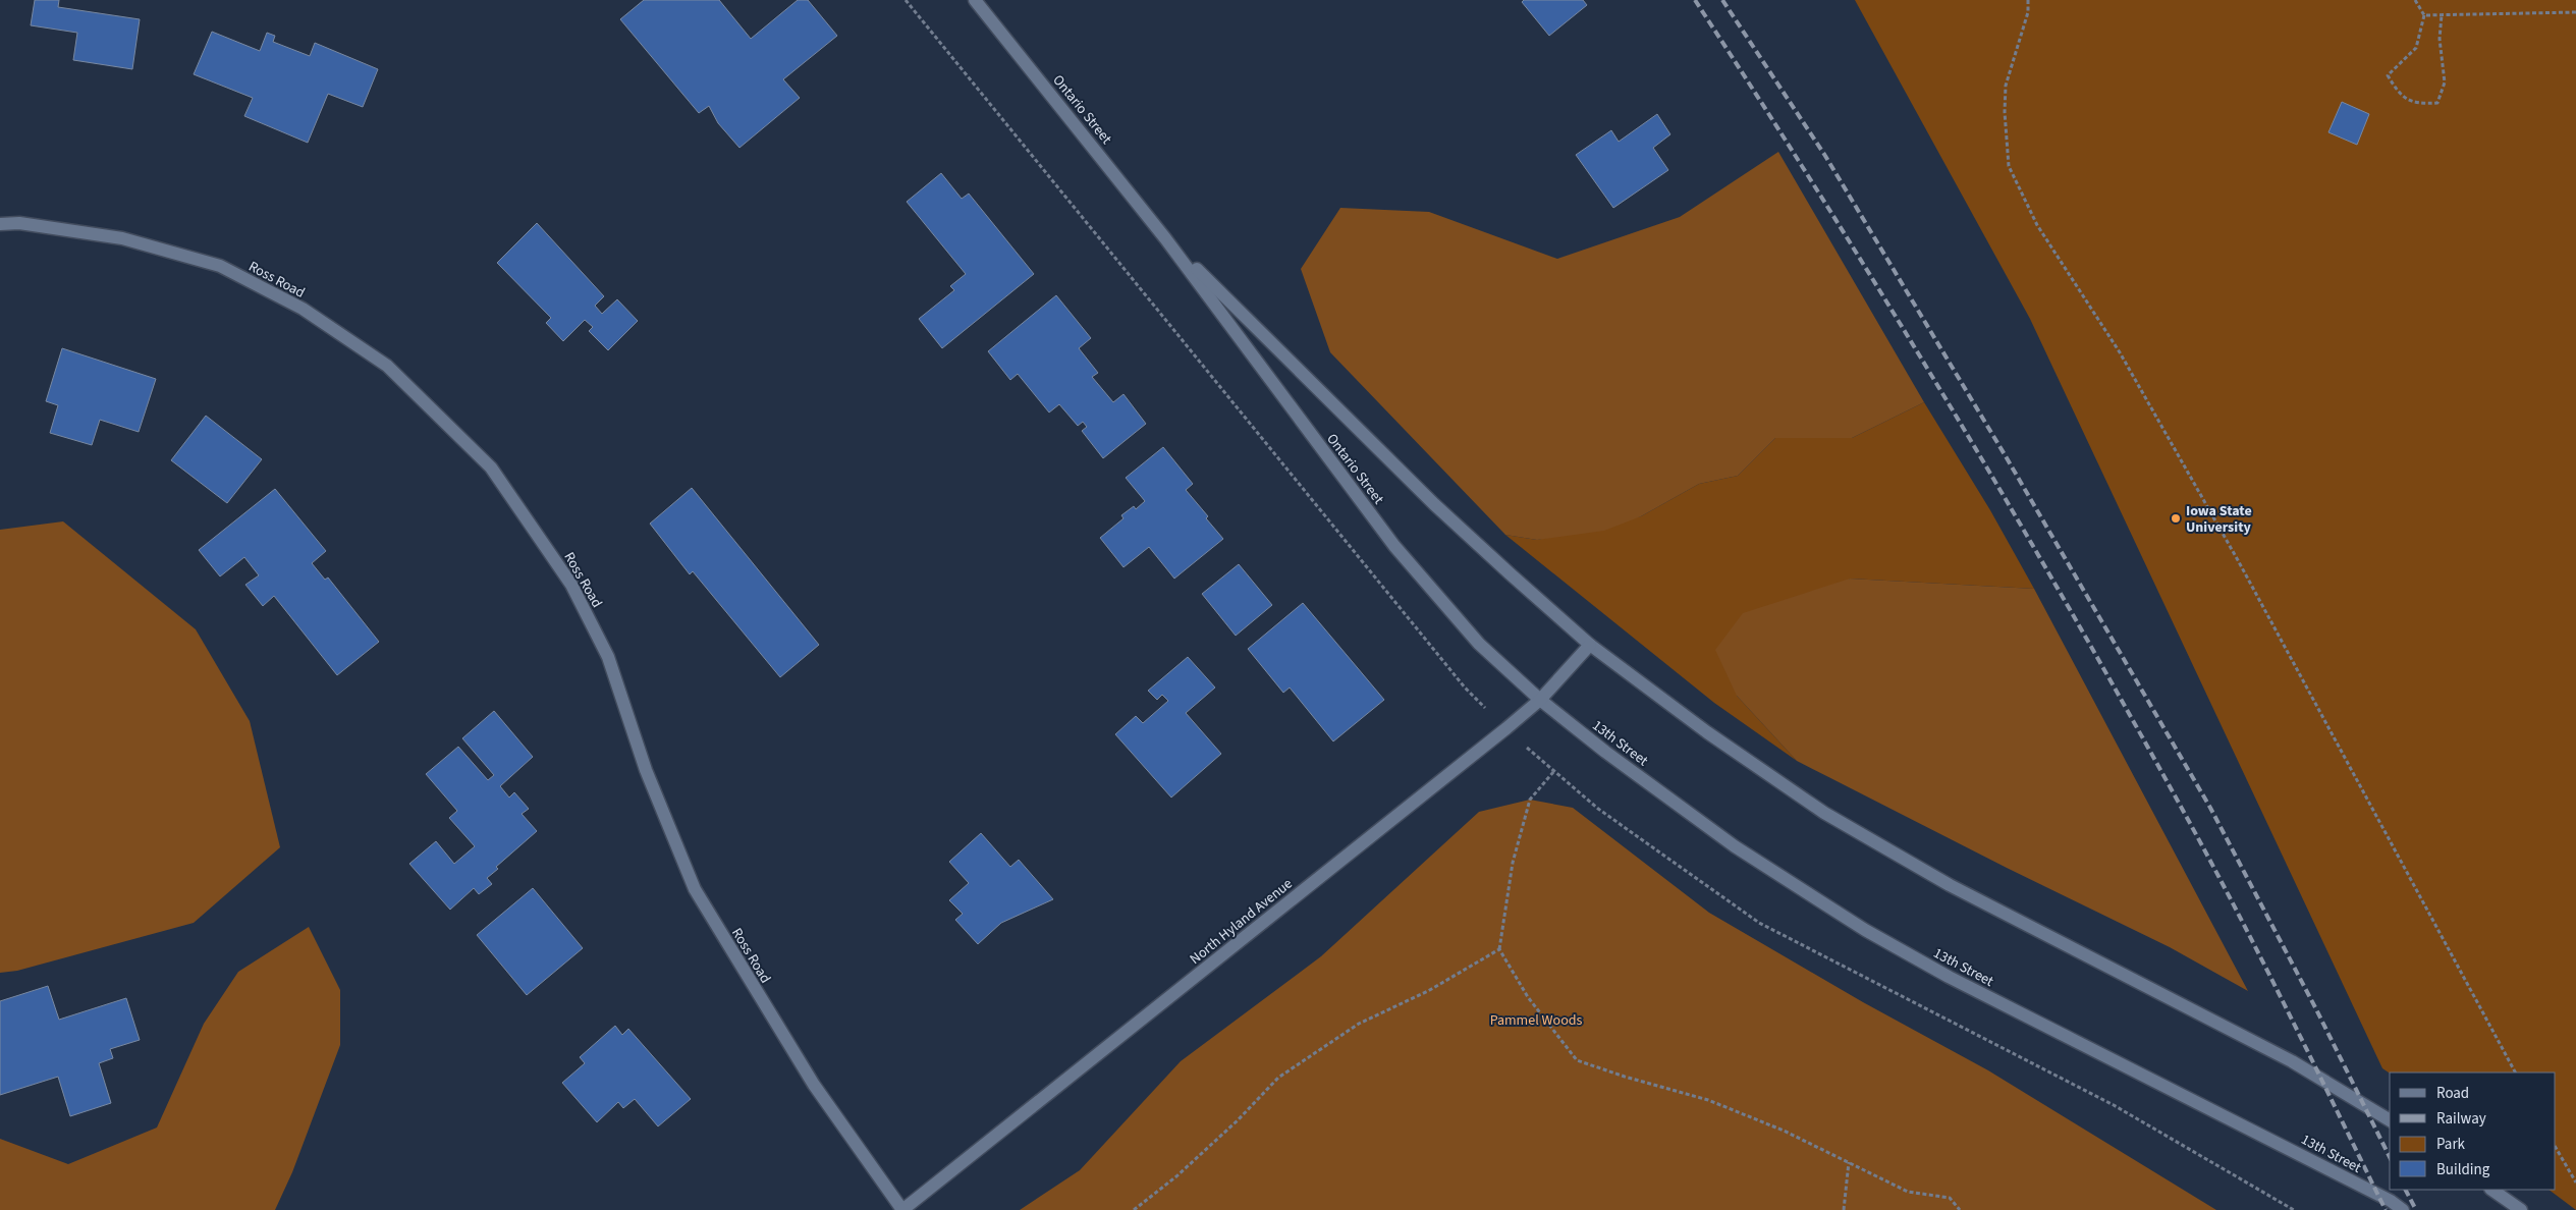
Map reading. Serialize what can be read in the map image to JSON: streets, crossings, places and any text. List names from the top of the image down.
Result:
{
  "streets": {
    "main road": [
      "Ontario Street",
      "Ross Road",
      "13th Street",
      "North Hyland Avenue"
    ]
  },
  "crossings": [
    ["Ontario Street", "13th Street"],
    ["Ontario Street", "North Hyland Avenue"],
    ["Ross Road", "North Hyland Avenue"],
    ["13th Street", "North Hyland Avenue"]
  ],
  "parks": ["Pammel Woods"],
  "places": ["Iowa State University"],
  "legend": [
    "Road",
    "Railway",
    "Park",
    "Building"
  ]
}
